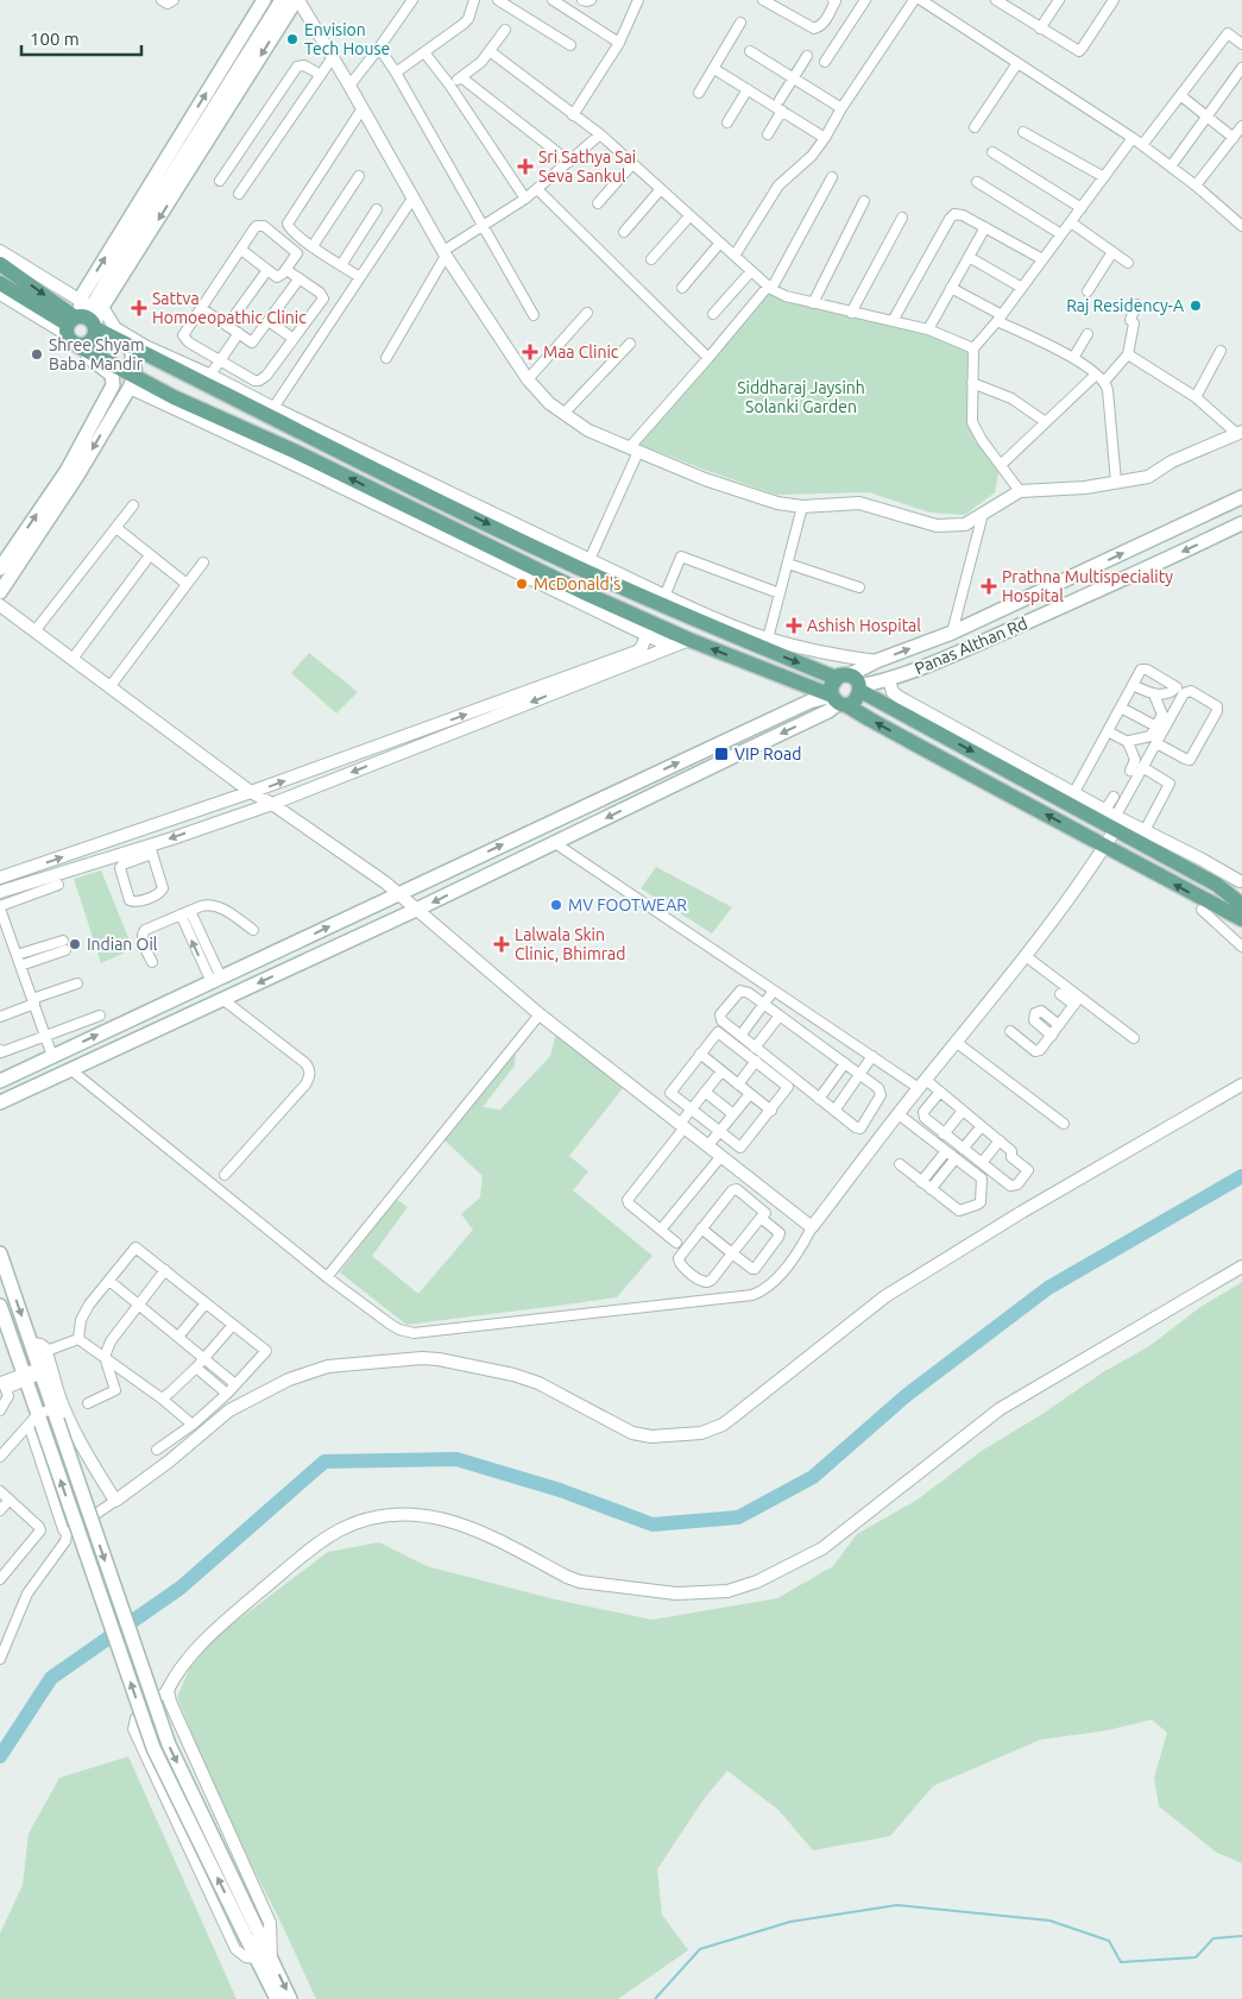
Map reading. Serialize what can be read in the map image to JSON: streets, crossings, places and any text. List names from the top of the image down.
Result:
{
  "streets": {
    "main road": ["Panas Althan Rd"]
  },
  "parks": ["Siddharaj Jaysinh Solanki Garden"],
  "places": {
    "other": [
      "Envision Tech House",
      "Raj Residency-A",
      "Shree Shyam Baba Mandir",
      "McDonald's",
      "MV FOOTWEAR",
      "Indian Oil"
    ],
    "health": [
      "Sri Sathya Sai Seva Sankul",
      "Sattva Homoeopathic Clinic",
      "Maa Clinic",
      "Prathna Multispeciality Hospital",
      "Ashish Hospital",
      "Lalwala Skin Clinic, Bhimrad"
    ],
    "transit": ["VIP Road"]
  },
  "scale_bar": "100 m"
}
